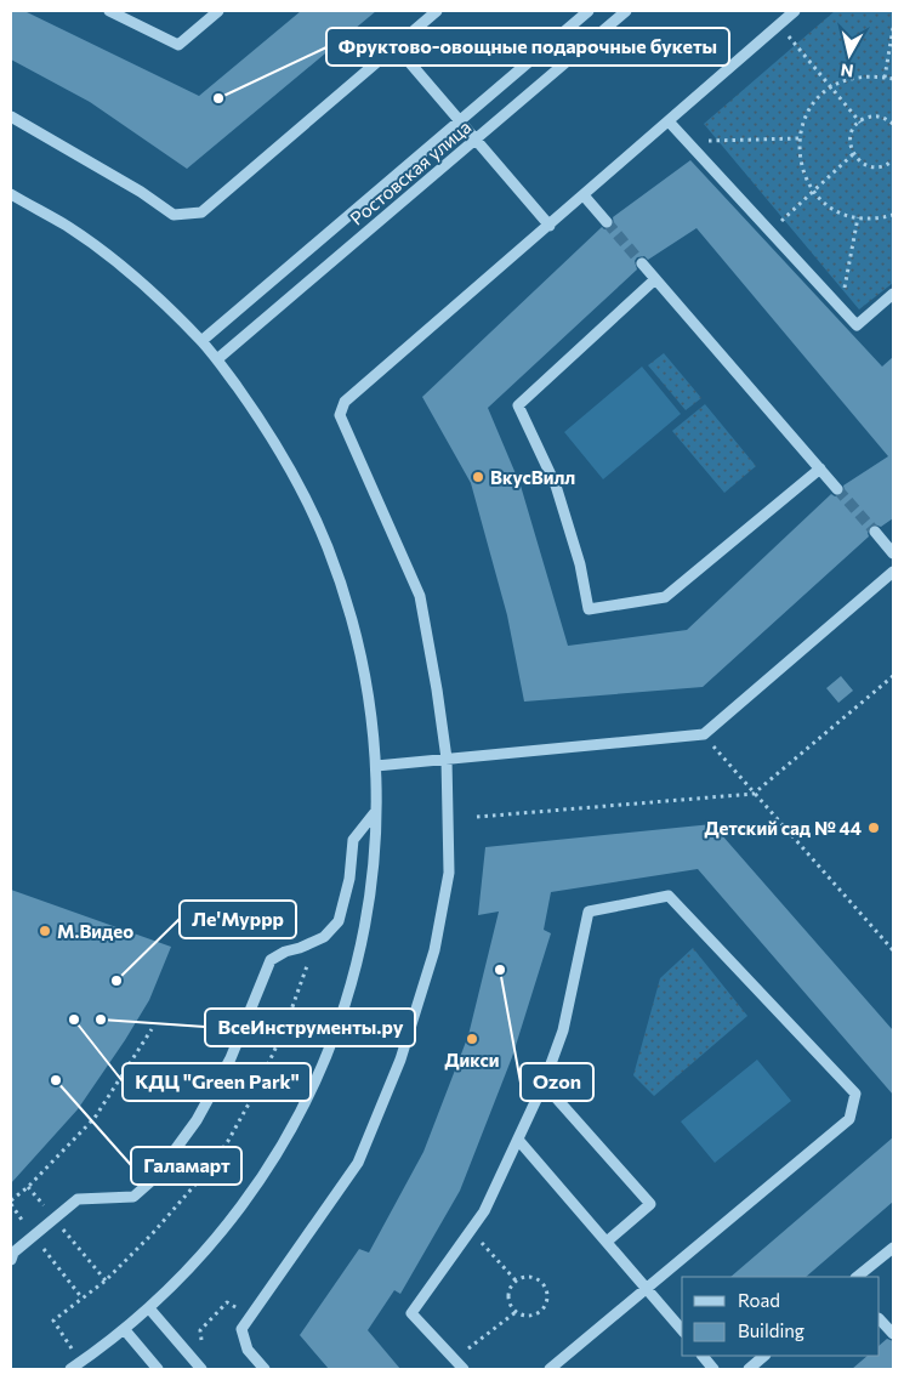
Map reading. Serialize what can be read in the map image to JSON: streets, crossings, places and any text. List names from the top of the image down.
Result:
{
  "streets": {
    "street": ["Ростовская улица"]
  },
  "places": [
    "Фруктово-овощные подарочные букеты",
    "ВкусВилл",
    "Детский сад № 44",
    "М.Видео",
    "Ozon",
    "Ле'Муррр",
    "КДЦ \"Green Park\"",
    "ВсеИнструменты.ру",
    "Дикси",
    "Галамарт"
  ],
  "legend": ["Road", "Building"],
  "north": "bottom"
}
